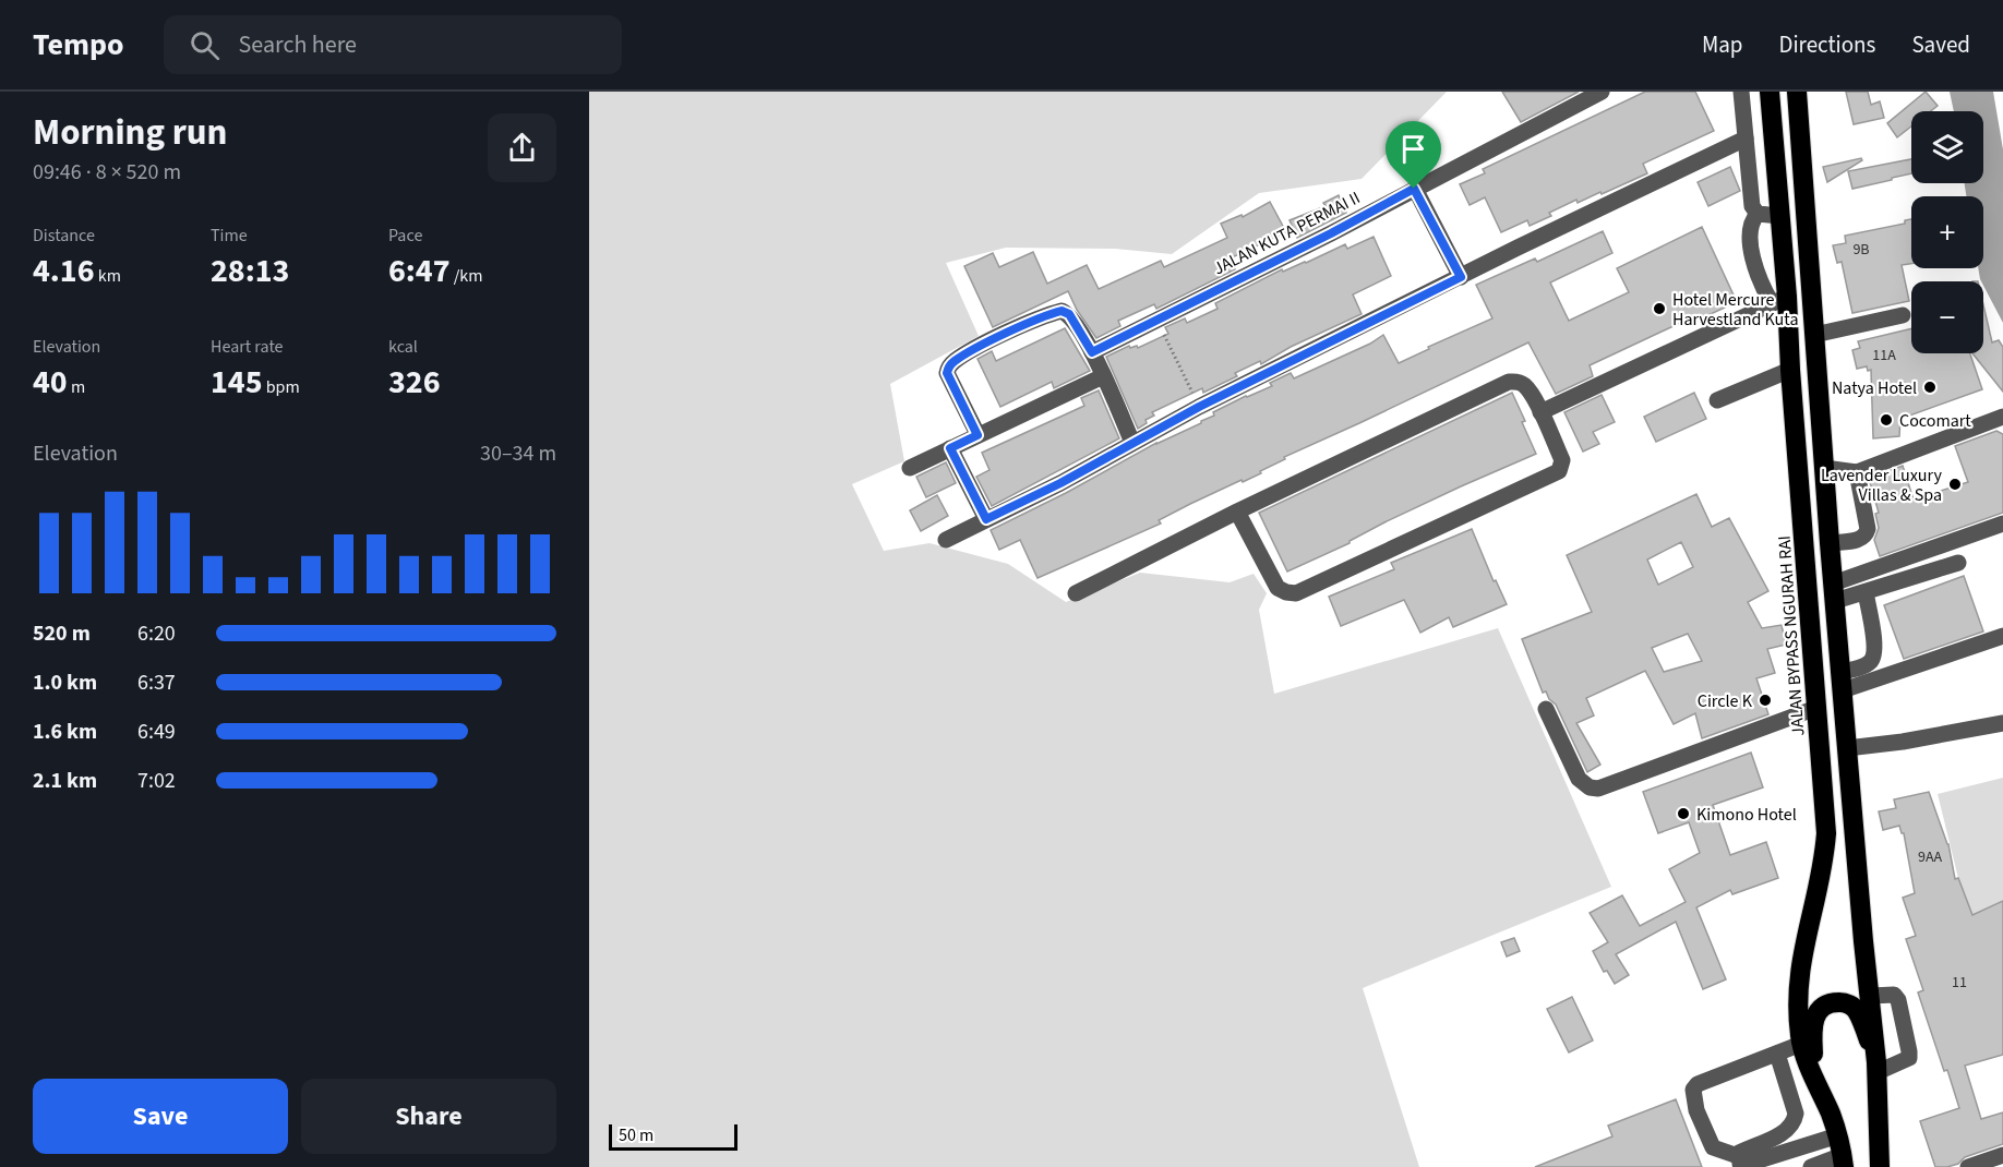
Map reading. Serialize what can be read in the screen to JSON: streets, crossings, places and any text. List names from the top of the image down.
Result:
{
  "streets": {
    "highway": ["JALAN BYPASS NGURAH RAI"],
    "street": ["JALAN KUTA PERMAI II"]
  },
  "places": [
    "Hotel Mercure Harvestland Kuta",
    "Natya Hotel",
    "Cocomart",
    "Lavender Luxury Villas & Spa",
    "Circle K",
    "Kimono Hotel"
  ],
  "house_numbers": [
    "9B",
    "11A",
    "9AA",
    "11"
  ],
  "scale_bar": "50 m",
  "page": {
    "header": "Tempo",
    "search": "Search here",
    "nav": ["Map", "Directions", "Saved"],
    "heading": ["Morning run", "09:46 · 8 × 520 m"],
    "map_buttons": ["+", "−"],
    "stats": [
      ["Distance", "4.16 km"],
      ["Time", "28:13"],
      ["Pace", "6:47 /km"],
      ["Elevation", "40 m"],
      ["Heart rate", "145 bpm"],
      ["kcal", "326"]
    ],
    "chart": ["Elevation", "30–34 m"],
    "list": [
      {
        "name": "520 m",
        "note": "6:20"
      },
      {
        "name": "1.0 km",
        "note": "6:37"
      },
      {
        "name": "1.6 km",
        "note": "6:49"
      },
      {
        "name": "2.1 km",
        "note": "7:02"
      }
    ],
    "buttons": ["Save", "Share"],
    "scale": "50 m"
  }
}
